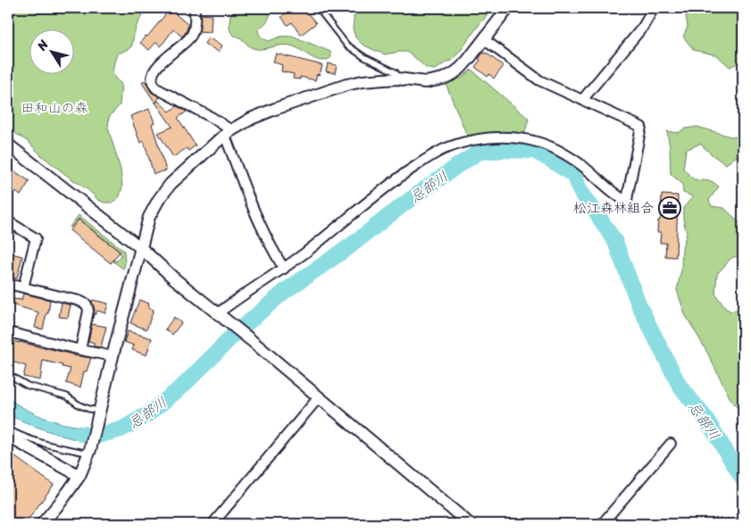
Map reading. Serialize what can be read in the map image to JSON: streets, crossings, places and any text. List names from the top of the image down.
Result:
{
  "water": ["忌部川"],
  "parks": ["田和山の森"],
  "places": {
    "office": ["松江森林組合"]
  },
  "north": "top left"
}
